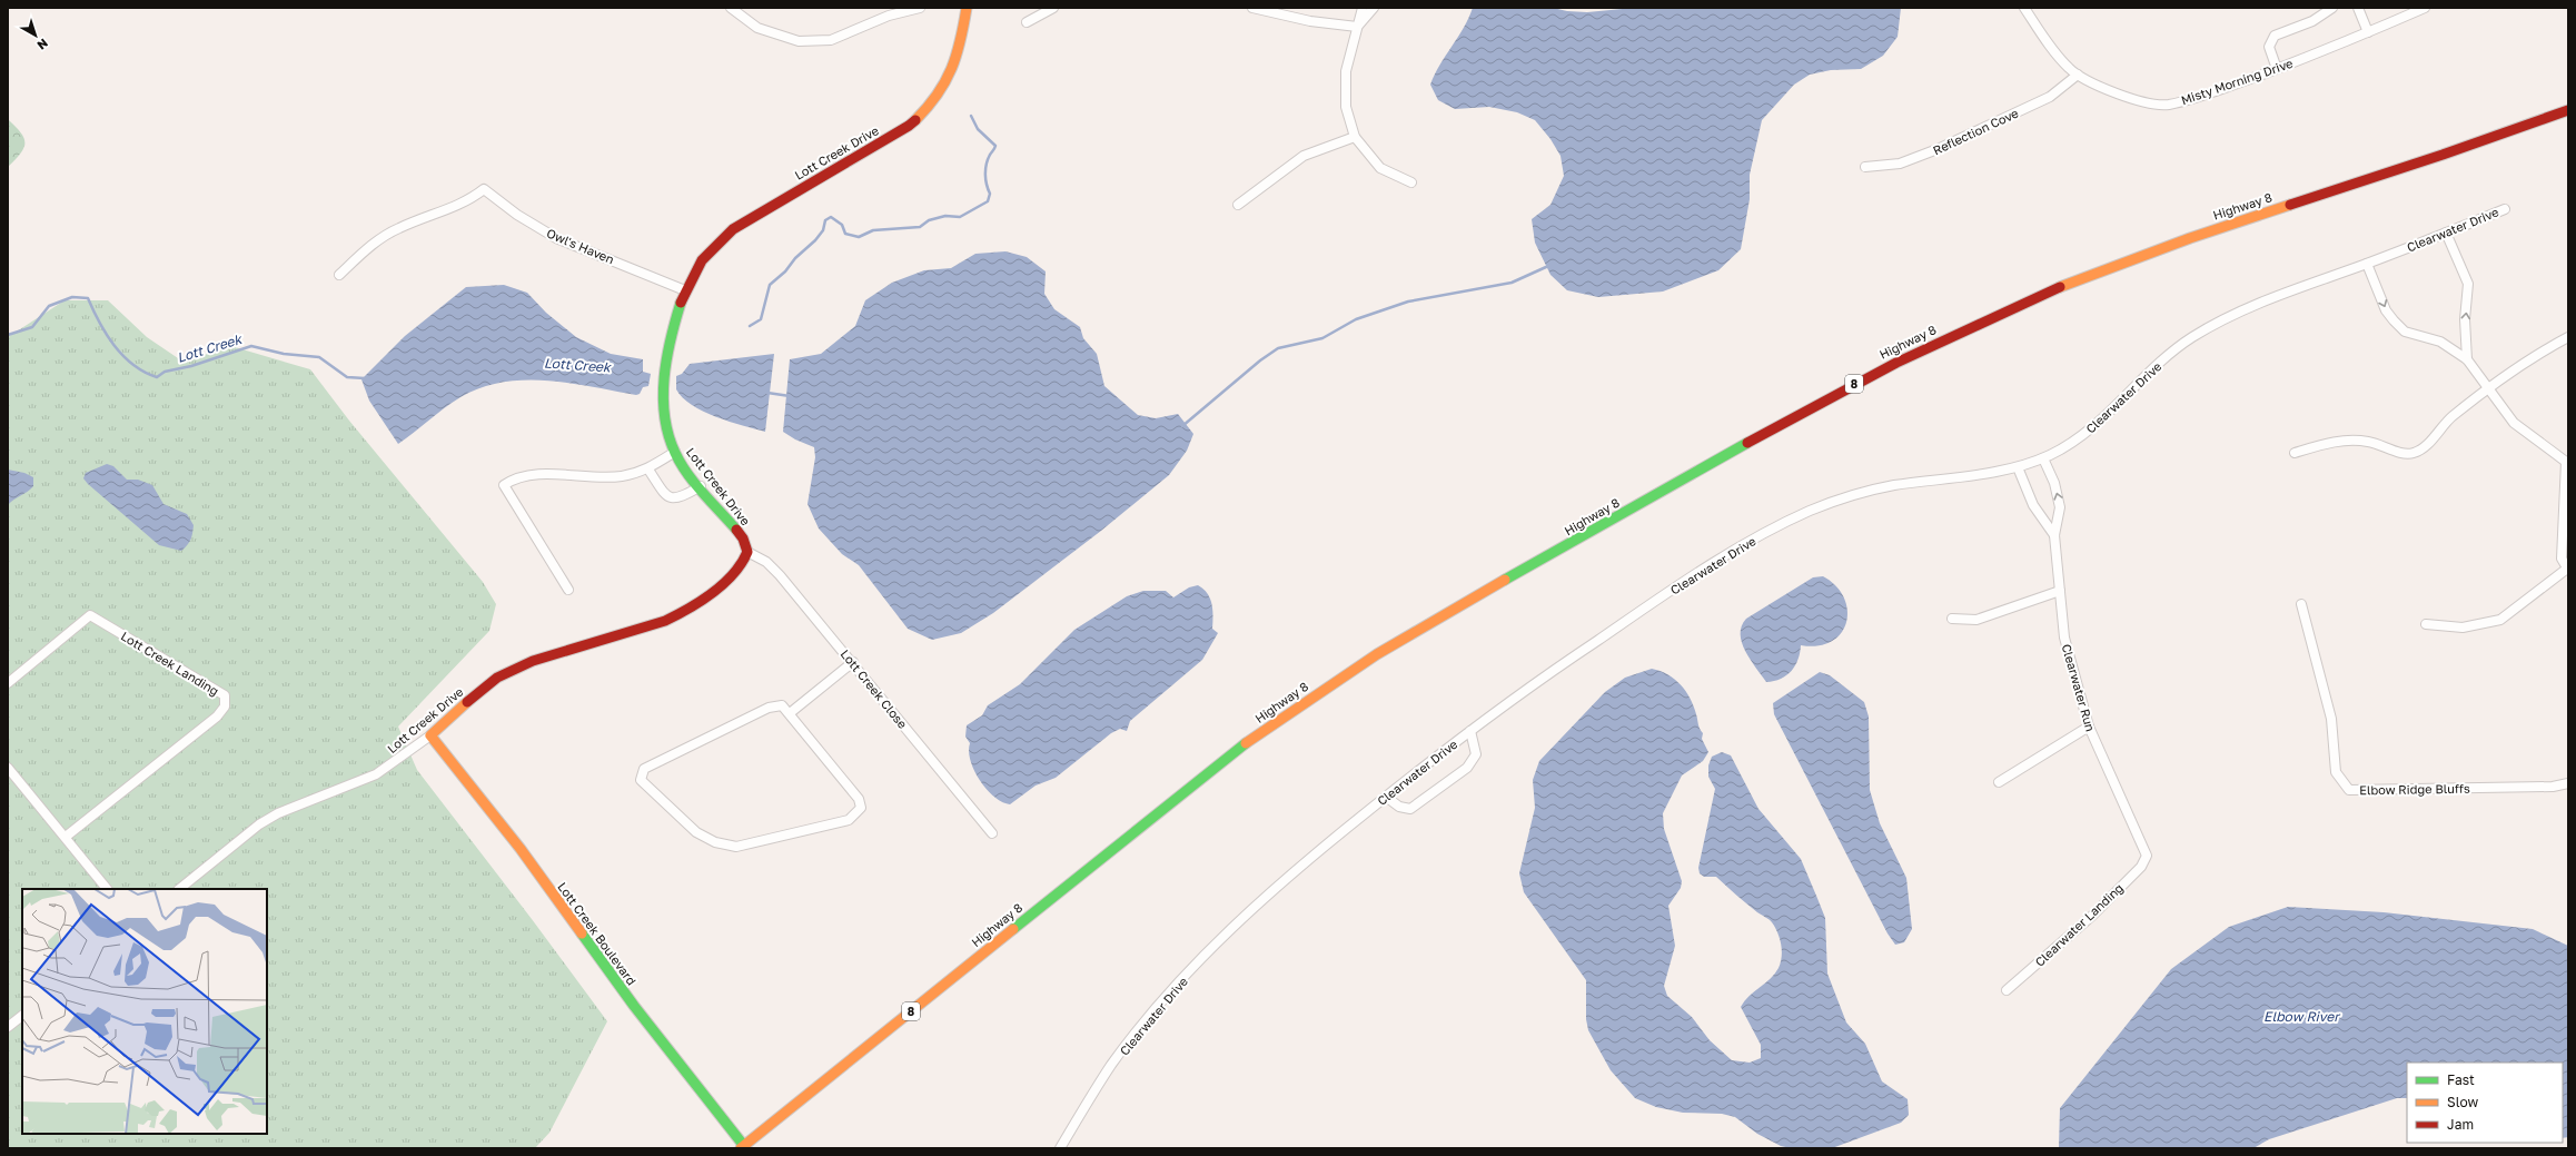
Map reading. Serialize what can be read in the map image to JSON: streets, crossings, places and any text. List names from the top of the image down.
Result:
{
  "streets": {
    "main road": [
      "Lott Creek Drive",
      "Highway 8",
      "8",
      "Lott Creek Boulevard"
    ],
    "street": [
      "Misty Morning Drive",
      "Reflection Cove",
      "Clearwater Drive",
      "Owl's Haven",
      "Lott Creek Landing",
      "Clearwater Run",
      "Lott Creek Close",
      "Elbow Ridge Bluffs",
      "Clearwater Landing"
    ]
  },
  "crossings": [
    ["Misty Morning Drive", "Reflection Cove"],
    ["Lott Creek Drive", "Owl's Haven"],
    ["Lott Creek Drive", "Lott Creek Close"],
    ["Lott Creek Drive", "Lott Creek Boulevard"],
    ["Highway 8", "Lott Creek Boulevard"],
    ["Clearwater Drive", "Clearwater Run"],
    ["Clearwater Run", "Clearwater Landing"]
  ],
  "water": ["Lott Creek", "Elbow River"],
  "legend": ["Fast", "Slow", "Jam"],
  "north": "bottom right"
}
